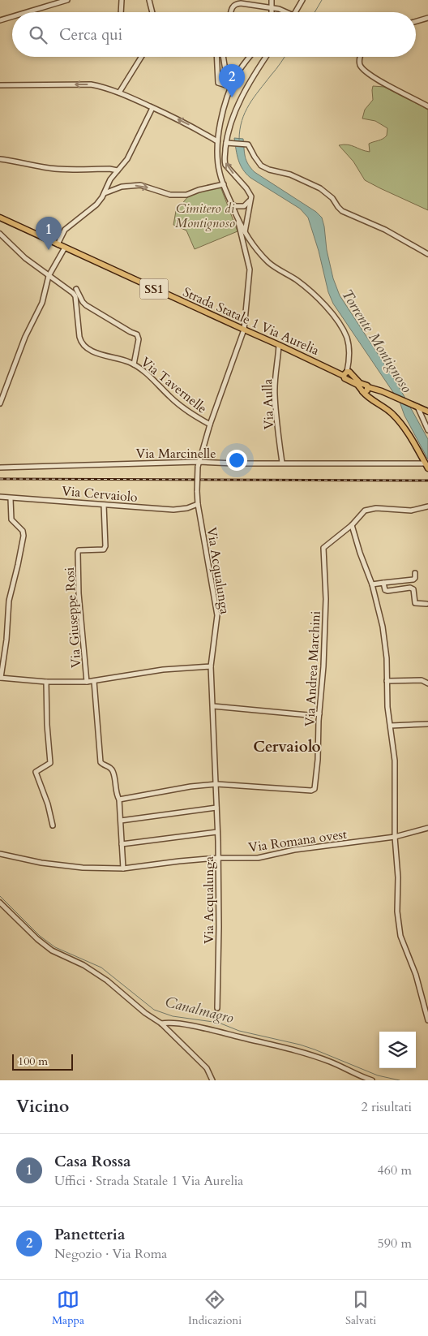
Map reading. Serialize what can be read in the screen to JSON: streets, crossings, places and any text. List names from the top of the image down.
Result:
{
  "streets": {
    "main road": ["SS1", "Strada Statale 1 Via Aurelia"],
    "street": [
      "Via Tavernelle",
      "Via Aulla",
      "Via Marcinelle",
      "Via Cervaiolo",
      "Via Acqualunga",
      "Via Giuseppe Rosi",
      "Via Andrea Marchini",
      "Via Romana ovest"
    ]
  },
  "crossings": [
    ["Strada Statale 1 Via Aurelia", "Via Aulla"],
    ["Strada Statale 1 Via Aurelia", "Via Marcinelle"],
    ["Strada Statale 1 Via Aurelia", "Via Acqualunga"],
    ["Via Tavernelle", "Via Acqualunga"],
    ["Via Aulla", "Via Marcinelle"],
    ["Via Marcinelle", "Via Acqualunga"],
    ["Via Cervaiolo", "Via Acqualunga"],
    ["Via Cervaiolo", "Via Giuseppe Rosi"],
    ["Via Acqualunga", "Via Andrea Marchini"],
    ["Via Acqualunga", "Via Romana ovest"]
  ],
  "districts": ["Cervaiolo"],
  "water": ["Torrente Montignoso", "Canalmagro"],
  "parks": ["Cimitero di Montignoso"],
  "scale_bar": "100 m",
  "page": {
    "search": "Cerca qui",
    "pins": ["2", "1"],
    "scale": "100 m",
    "heading": ["Vicino", "2 risultati"],
    "list": [
      {
        "mark": "1",
        "name": "Casa Rossa",
        "note": "Uffici · Strada Statale 1 Via Aurelia",
        "value": "460 m"
      },
      {
        "mark": "2",
        "name": "Panetteria",
        "note": "Negozio · Via Roma",
        "value": "590 m"
      }
    ],
    "nav": ["Mappa", "Indicazioni", "Salvati"]
  }
}
